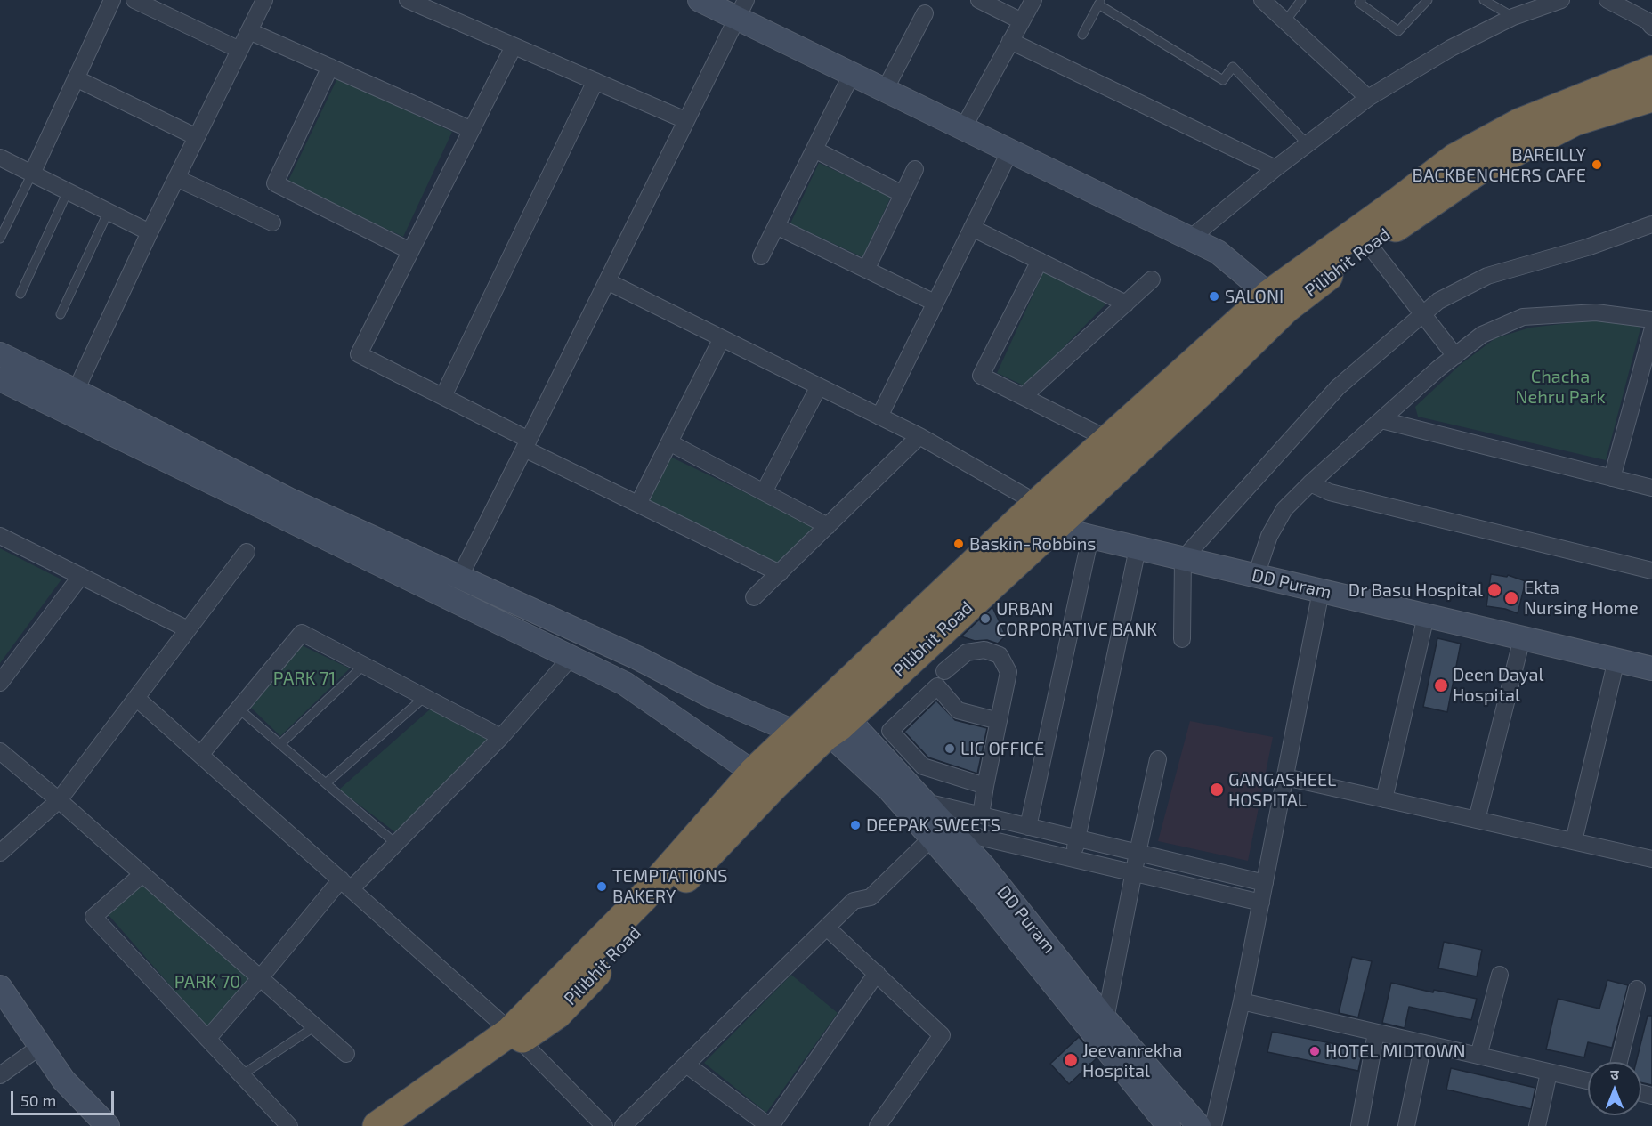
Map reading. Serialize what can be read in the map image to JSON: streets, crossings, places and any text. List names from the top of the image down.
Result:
{
  "streets": {
    "highway": ["Pilibhit Road"],
    "street": ["DD Puram"]
  },
  "crossings": [
    ["Pilibhit Road", "DD Puram"]
  ],
  "parks": ["Chacha Nehru Park", "PARK 71", "PARK 70"],
  "places": [
    "BAREILLY BACKBENCHERS CAFE",
    "SALONI",
    "Baskin-Robbins",
    "Dr Basu Hospital",
    "Ekta Nursing Home",
    "URBAN CORPORATIVE BANK",
    "Deen Dayal Hospital",
    "LIC OFFICE",
    "GANGASHEEL HOSPITAL",
    "DEEPAK SWEETS",
    "TEMPTATIONS BAKERY",
    "HOTEL MIDTOWN",
    "Jeevanrekha Hospital"
  ],
  "scale_bar": "50 m",
  "north": "top"
}
